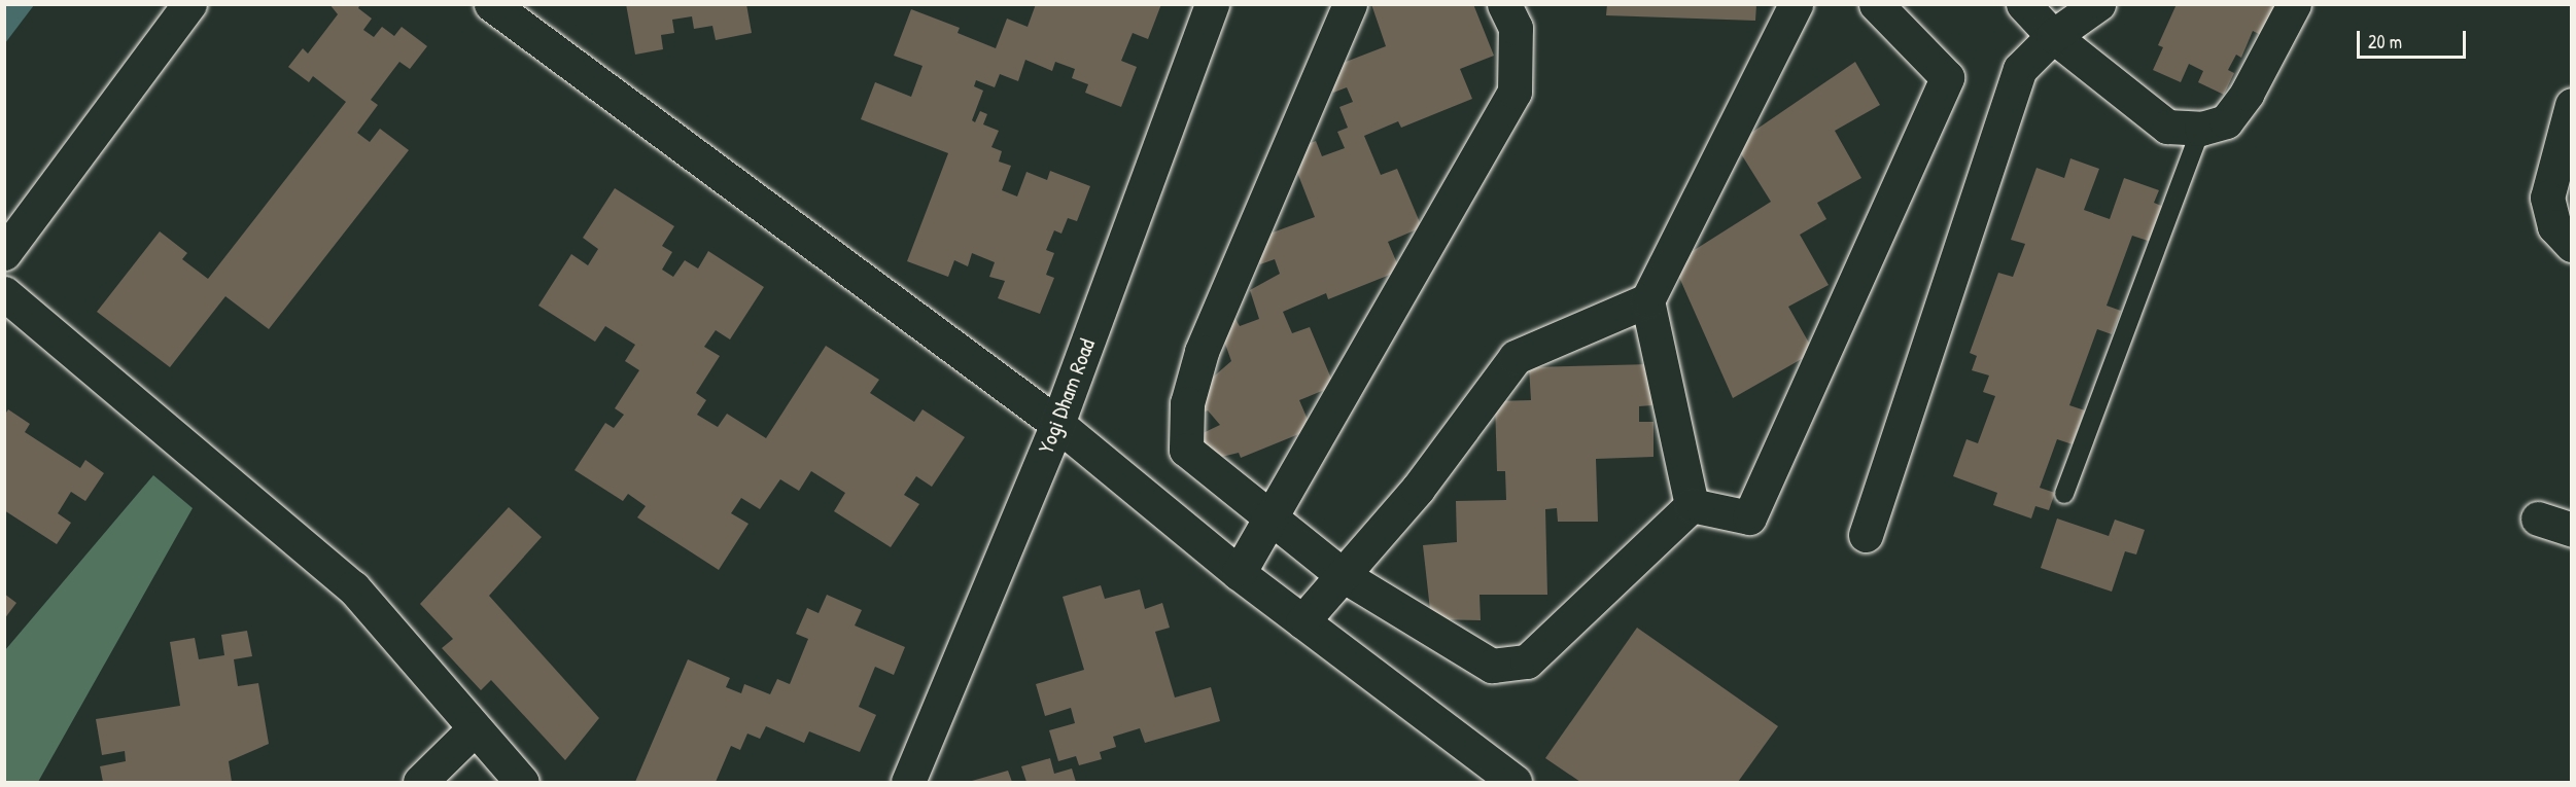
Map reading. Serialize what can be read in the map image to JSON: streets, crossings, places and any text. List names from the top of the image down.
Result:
{
  "streets": {
    "street": ["Yogi Dham Road"]
  },
  "scale_bar": "20 m"
}
